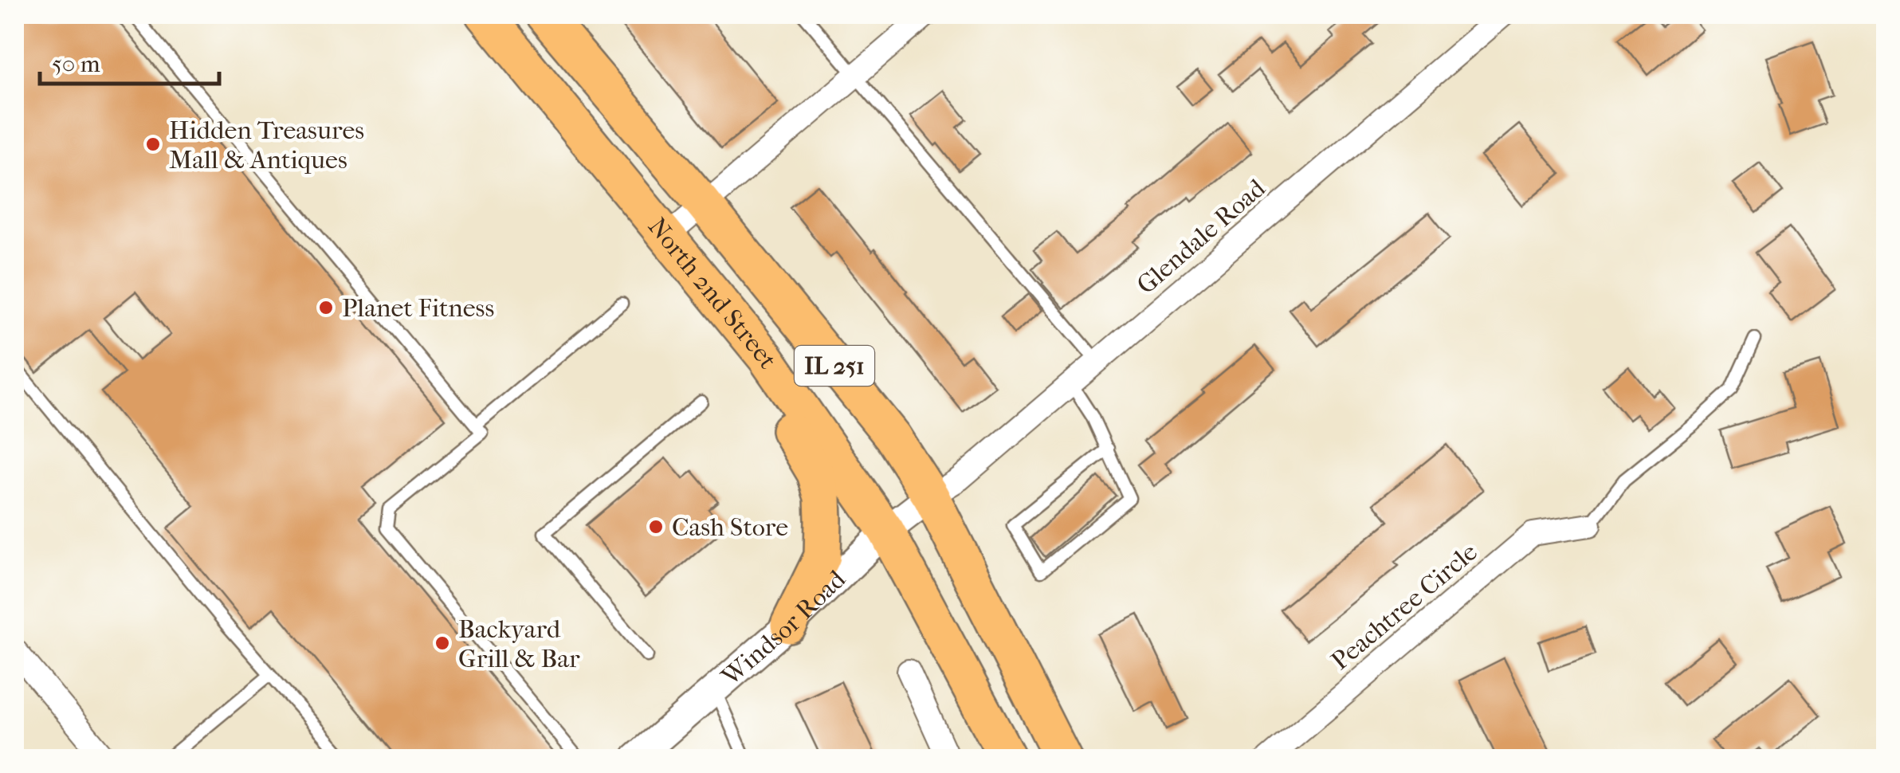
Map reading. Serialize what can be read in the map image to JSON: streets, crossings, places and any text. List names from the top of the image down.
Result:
{
  "streets": {
    "main road": ["North 2nd Street", "IL 251"],
    "street": ["Glendale Road", "Peachtree Circle", "Windsor Road"]
  },
  "crossings": [
    ["Glendale Road", "North 2nd Street"],
    ["Glendale Road", "Windsor Road"],
    ["North 2nd Street", "Windsor Road"]
  ],
  "places": [
    "Hidden Treasures Mall & Antiques",
    "Planet Fitness",
    "Cash Store",
    "Backyard Grill & Bar"
  ],
  "scale_bar": "50 m"
}
